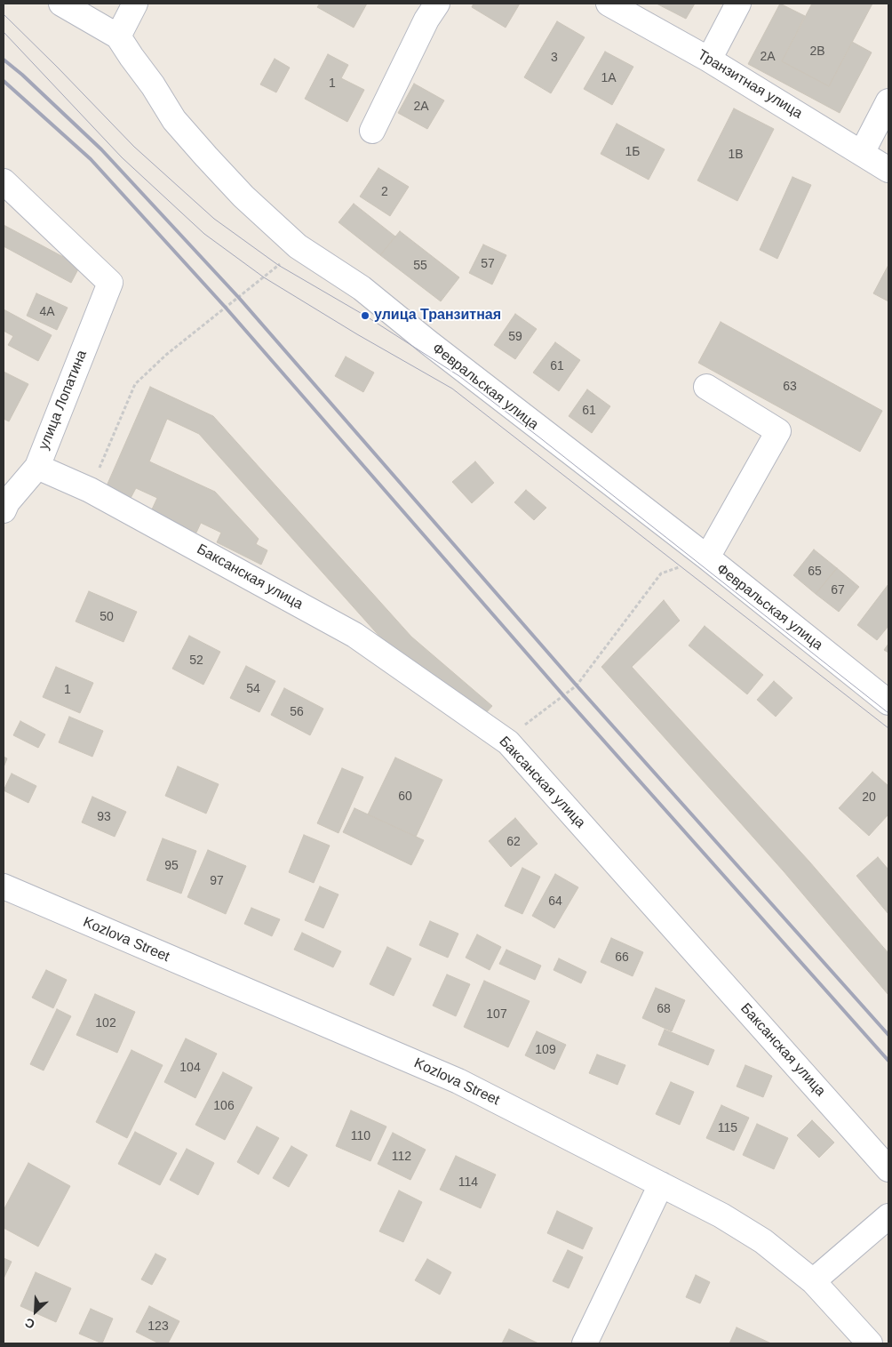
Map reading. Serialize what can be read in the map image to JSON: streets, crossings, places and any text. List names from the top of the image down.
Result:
{
  "streets": {
    "street": [
      "Транзитная улица",
      "Февральская улица",
      "улица Лопатина",
      "Баксанская улица",
      "Kozlova Street"
    ]
  },
  "crossings": [
    ["улица Лопатина", "Баксанская улица"]
  ],
  "places": ["улица Транзитная"],
  "house_numbers": [
    "2В",
    "2А",
    "3",
    "1А",
    "1",
    "2А",
    "1Б",
    "1В",
    "2",
    "57",
    "55",
    "4А",
    "59",
    "61",
    "63",
    "61",
    "65",
    "67",
    "50",
    "52",
    "54",
    "1",
    "56",
    "60",
    "20",
    "93",
    "62",
    "95",
    "97",
    "64",
    "66",
    "68",
    "107",
    "102",
    "109",
    "104",
    "106",
    "115",
    "110",
    "112",
    "114",
    "123"
  ],
  "north": "bottom left"
}
